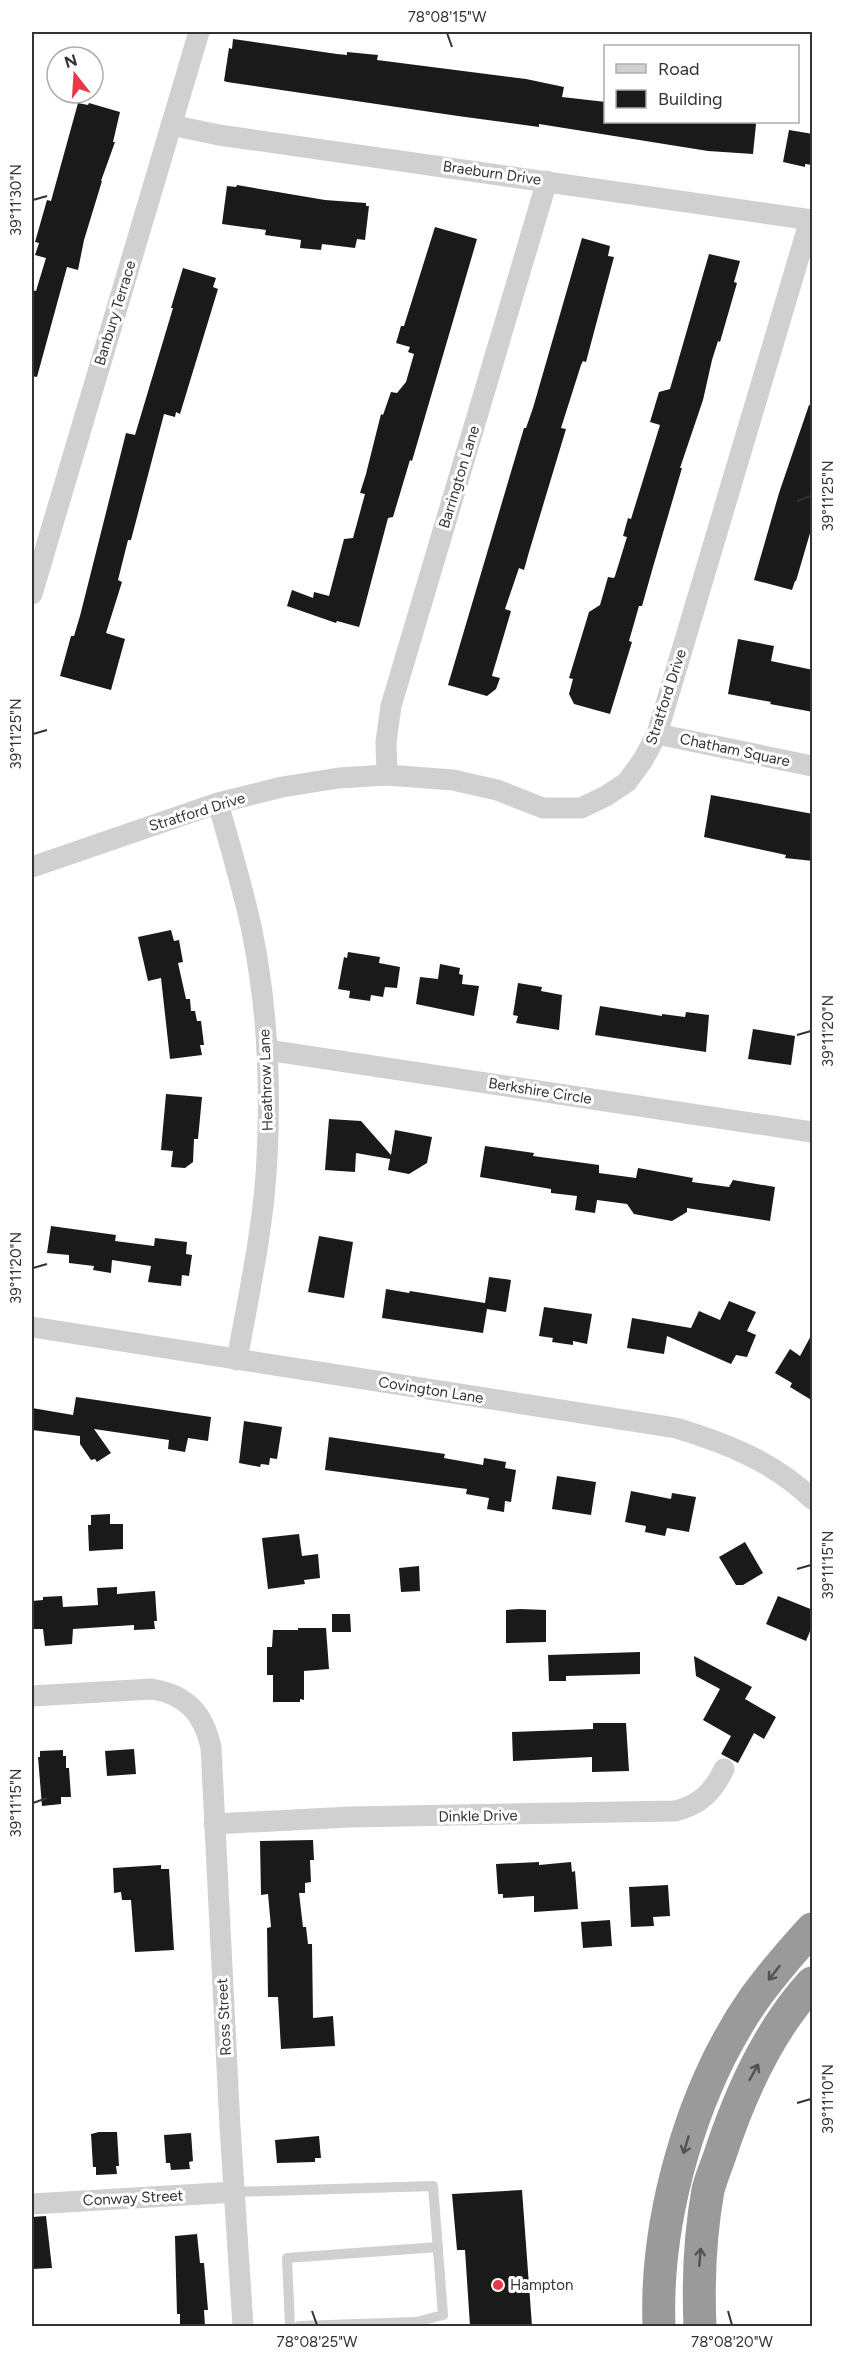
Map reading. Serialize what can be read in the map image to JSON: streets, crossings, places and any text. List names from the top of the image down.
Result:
{
  "streets": {
    "street": [
      "Braeburn Drive",
      "Banbury Terrace",
      "Barrington Lane",
      "Stratford Drive",
      "Chatham Square",
      "Heathrow Lane",
      "Berkshire Circle",
      "Covington Lane",
      "Dinkle Drive",
      "Ross Street",
      "Conway Street"
    ]
  },
  "crossings": [
    ["Braeburn Drive", "Banbury Terrace"],
    ["Braeburn Drive", "Barrington Lane"],
    ["Braeburn Drive", "Stratford Drive"],
    ["Barrington Lane", "Stratford Drive"],
    ["Stratford Drive", "Chatham Square"],
    ["Stratford Drive", "Heathrow Lane"],
    ["Heathrow Lane", "Berkshire Circle"],
    ["Heathrow Lane", "Covington Lane"],
    ["Dinkle Drive", "Ross Street"],
    ["Ross Street", "Conway Street"]
  ],
  "places": ["Hampton"],
  "legend": ["Road", "Building"],
  "north": "top",
  "coordinates": [
    "78°08'15\"W",
    "39°11'30\"N",
    "39°11'25\"N",
    "39°11'20\"N",
    "39°11'15\"N",
    "39°11'10\"N",
    "78°08'25\"W",
    "78°08'20\"W"
  ]
}
